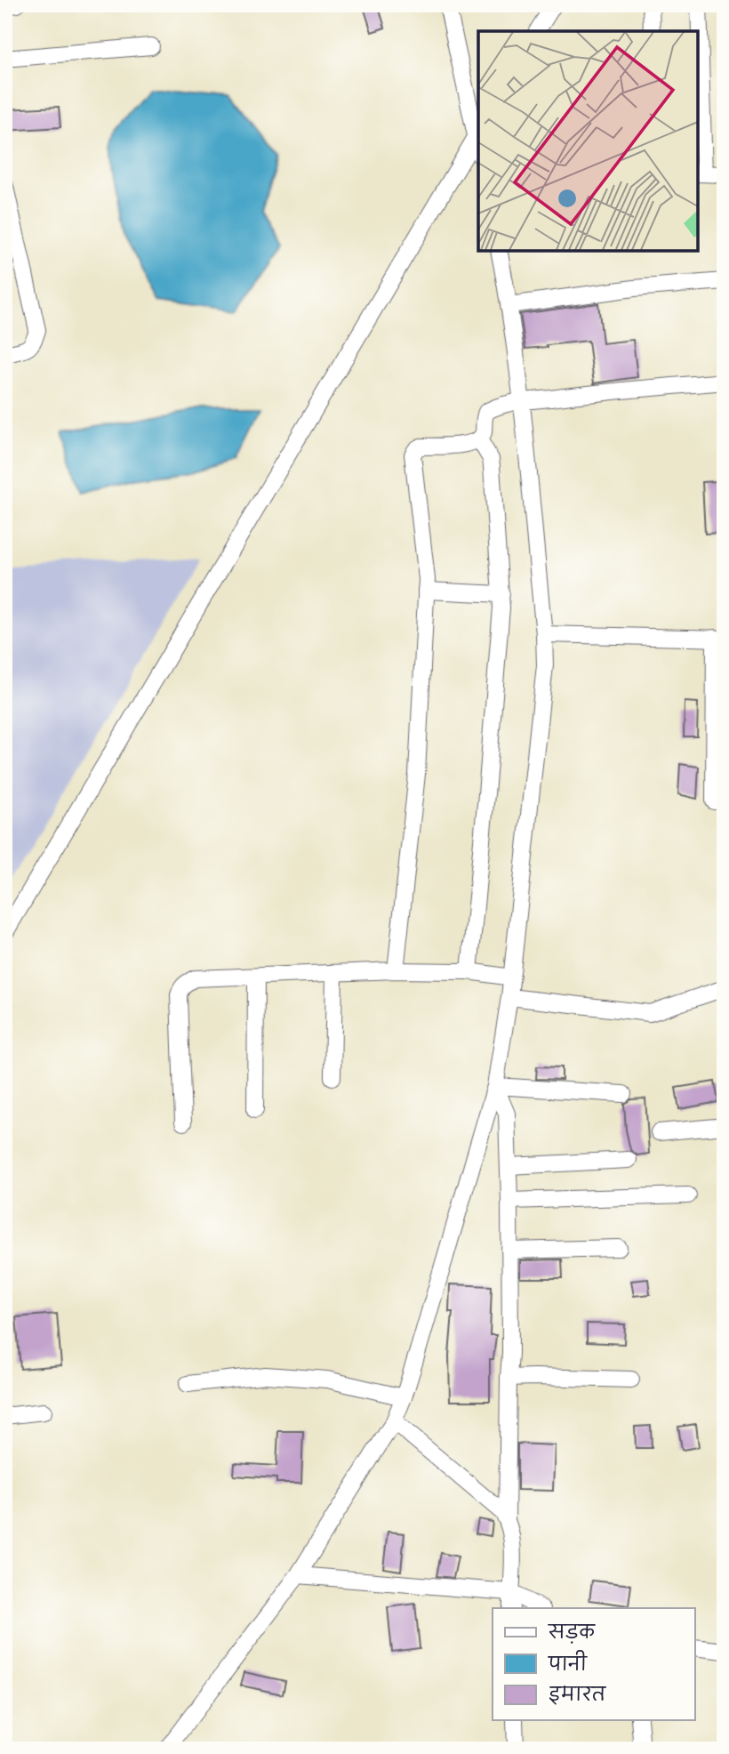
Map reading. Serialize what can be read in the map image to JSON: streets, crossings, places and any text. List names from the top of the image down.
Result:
{
  "legend": ["सड़क", "पानी", "इमारत"]
}
